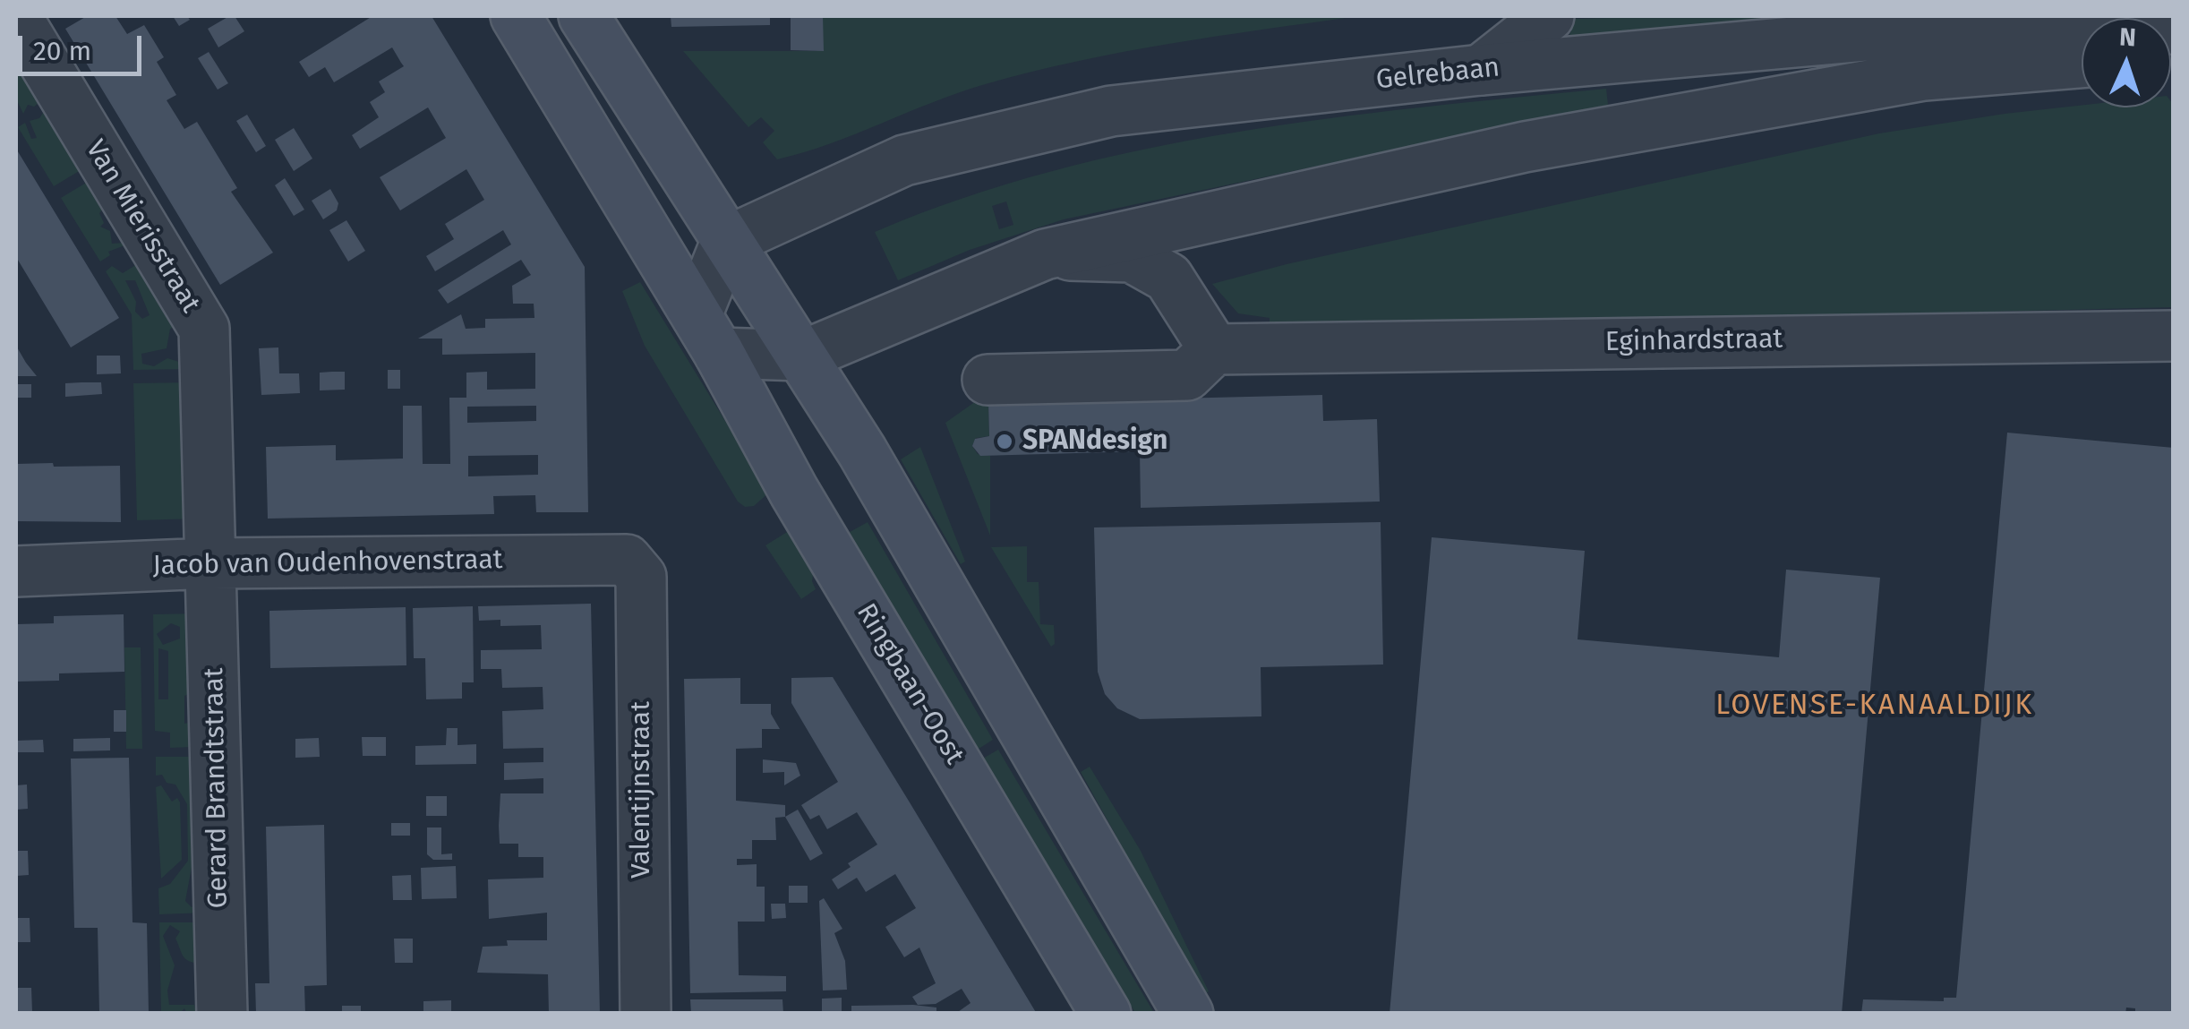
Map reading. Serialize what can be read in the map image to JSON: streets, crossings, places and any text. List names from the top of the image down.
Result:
{
  "streets": {
    "main road": ["Ringbaan-Oost"],
    "street": [
      "Gelrebaan",
      "Van Mierisstraat",
      "Eginhardstraat",
      "Jacob van Oudenhovenstraat",
      "Gerard Brandtstraat",
      "Valentijnstraat"
    ]
  },
  "crossings": [
    ["Van Mierisstraat", "Jacob van Oudenhovenstraat"],
    ["Van Mierisstraat", "Gerard Brandtstraat"],
    ["Jacob van Oudenhovenstraat", "Gerard Brandtstraat"],
    ["Jacob van Oudenhovenstraat", "Valentijnstraat"]
  ],
  "districts": ["LOVENSE-KANAALDIJK"],
  "places": ["SPANdesign"],
  "scale_bar": "20 m",
  "north": "top"
}
